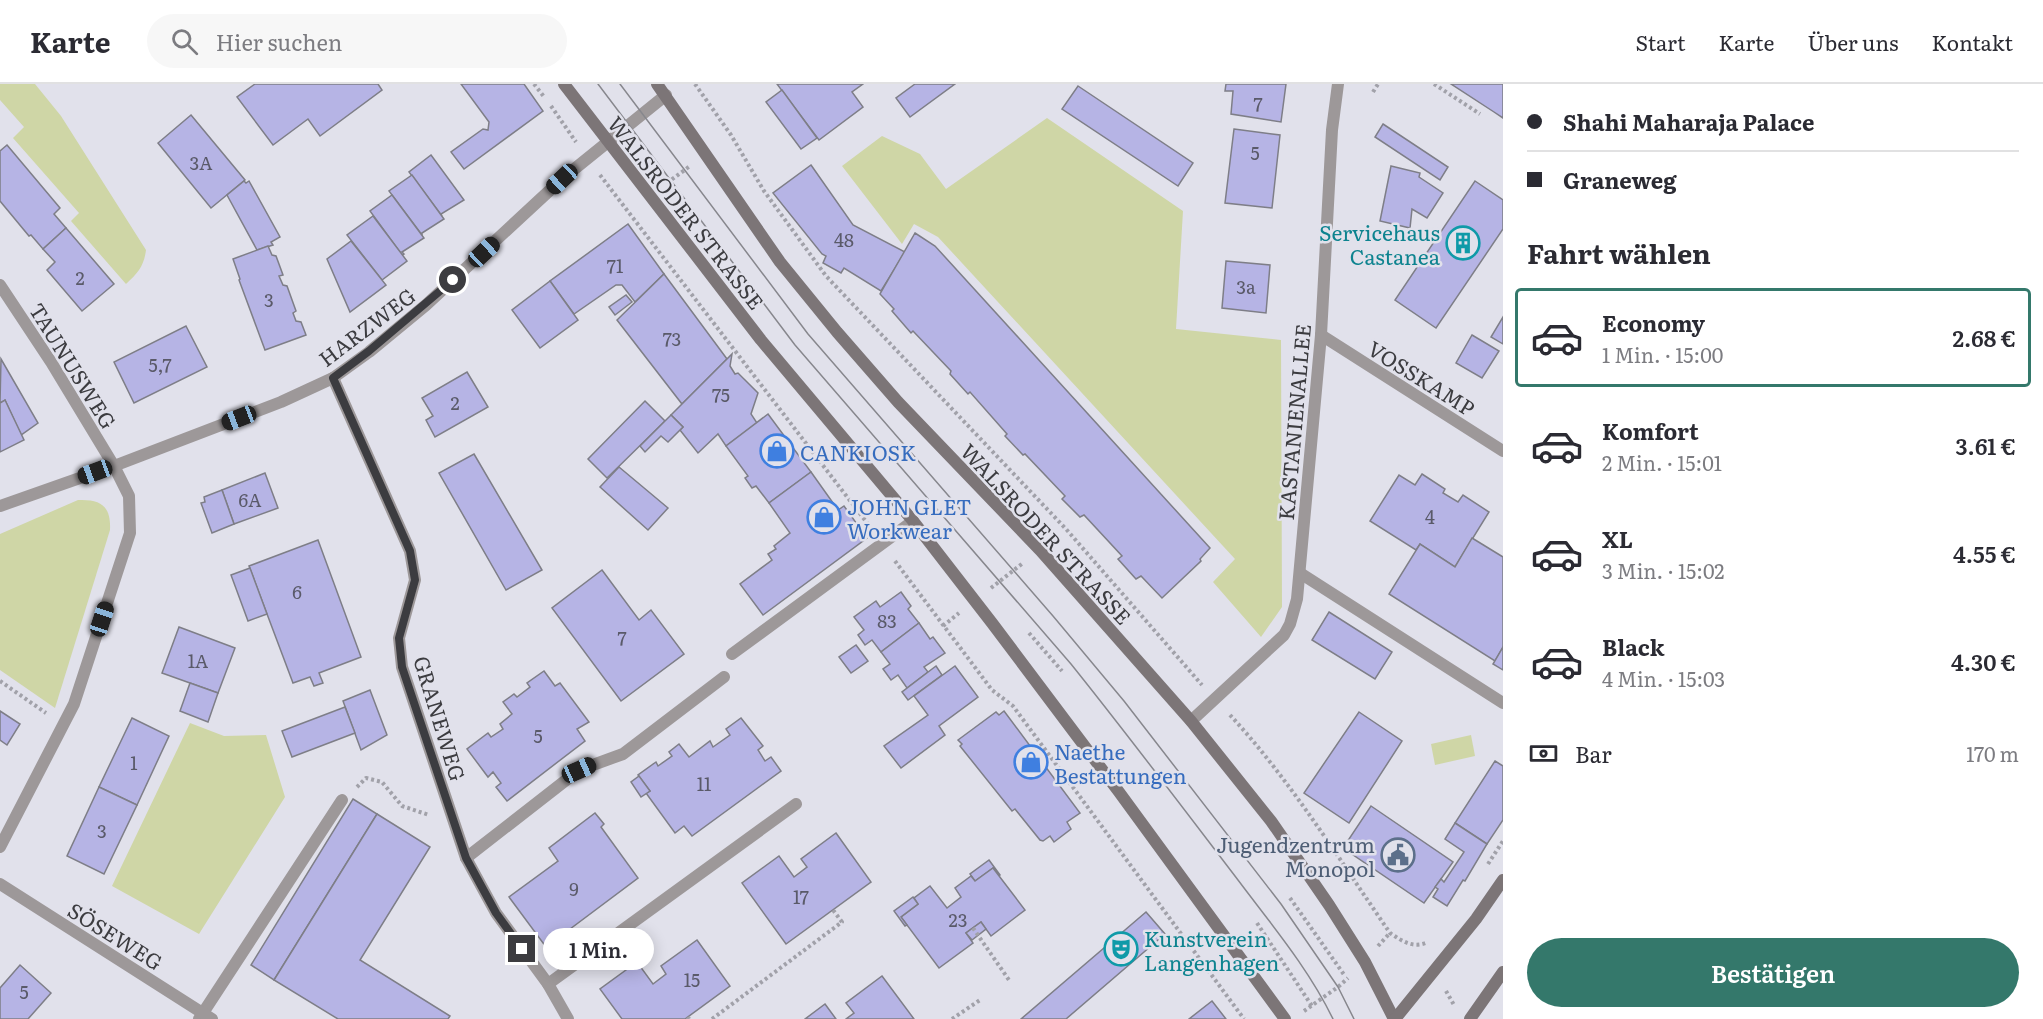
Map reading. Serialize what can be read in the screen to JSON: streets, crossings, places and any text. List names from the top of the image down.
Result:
{
  "streets": {
    "main road": ["WALSRODER STRASSE"],
    "street": [
      "HARZWEG",
      "TAUNUSWEG",
      "VOSSKAMP",
      "KASTANIENALLEE",
      "GRANEWEG",
      "SÖSEWEG"
    ]
  },
  "crossings": [
    ["WALSRODER STRASSE", "HARZWEG"],
    ["WALSRODER STRASSE", "KASTANIENALLEE"],
    ["HARZWEG", "TAUNUSWEG"],
    ["HARZWEG", "GRANEWEG"],
    ["VOSSKAMP", "KASTANIENALLEE"]
  ],
  "places": {
    "building": ["Servicehaus Castanea"],
    "shop": ["CANKIOSK", "JOHN GLET Workwear", "Naethe Bestattungen"],
    "public building": ["Jugendzentrum Monopol"],
    "theatre": ["Kunstverein Langenhagen"]
  },
  "house_numbers": [
    "7",
    "5",
    "3A",
    "48",
    "71",
    "2",
    "3a",
    "3",
    "73",
    "5,7",
    "75",
    "2",
    "6A",
    "4",
    "6",
    "83",
    "7",
    "1A",
    "5",
    "1",
    "11",
    "3",
    "9",
    "17",
    "23",
    "15",
    "5"
  ],
  "page": {
    "header": "Karte",
    "search": "Hier suchen",
    "nav": [
      "Start",
      "Karte",
      "Über uns",
      "Kontakt"
    ],
    "banner": ["Shahi Maharaja Palace", "Graneweg"],
    "heading": "Fahrt wählen",
    "list": [
      {
        "name": "Economy",
        "note": "1 Min. · 15:00",
        "value": "2.68 €"
      },
      {
        "name": "Komfort",
        "note": "2 Min. · 15:01",
        "value": "3.61 €"
      },
      {
        "name": "XL",
        "note": "3 Min. · 15:02",
        "value": "4.55 €"
      },
      {
        "name": "Black",
        "note": "4 Min. · 15:03",
        "value": "4.30 €"
      }
    ],
    "pay": ["Bar", "170 m"],
    "buttons": "Bestätigen",
    "bubble": "1 Min."
  }
}
